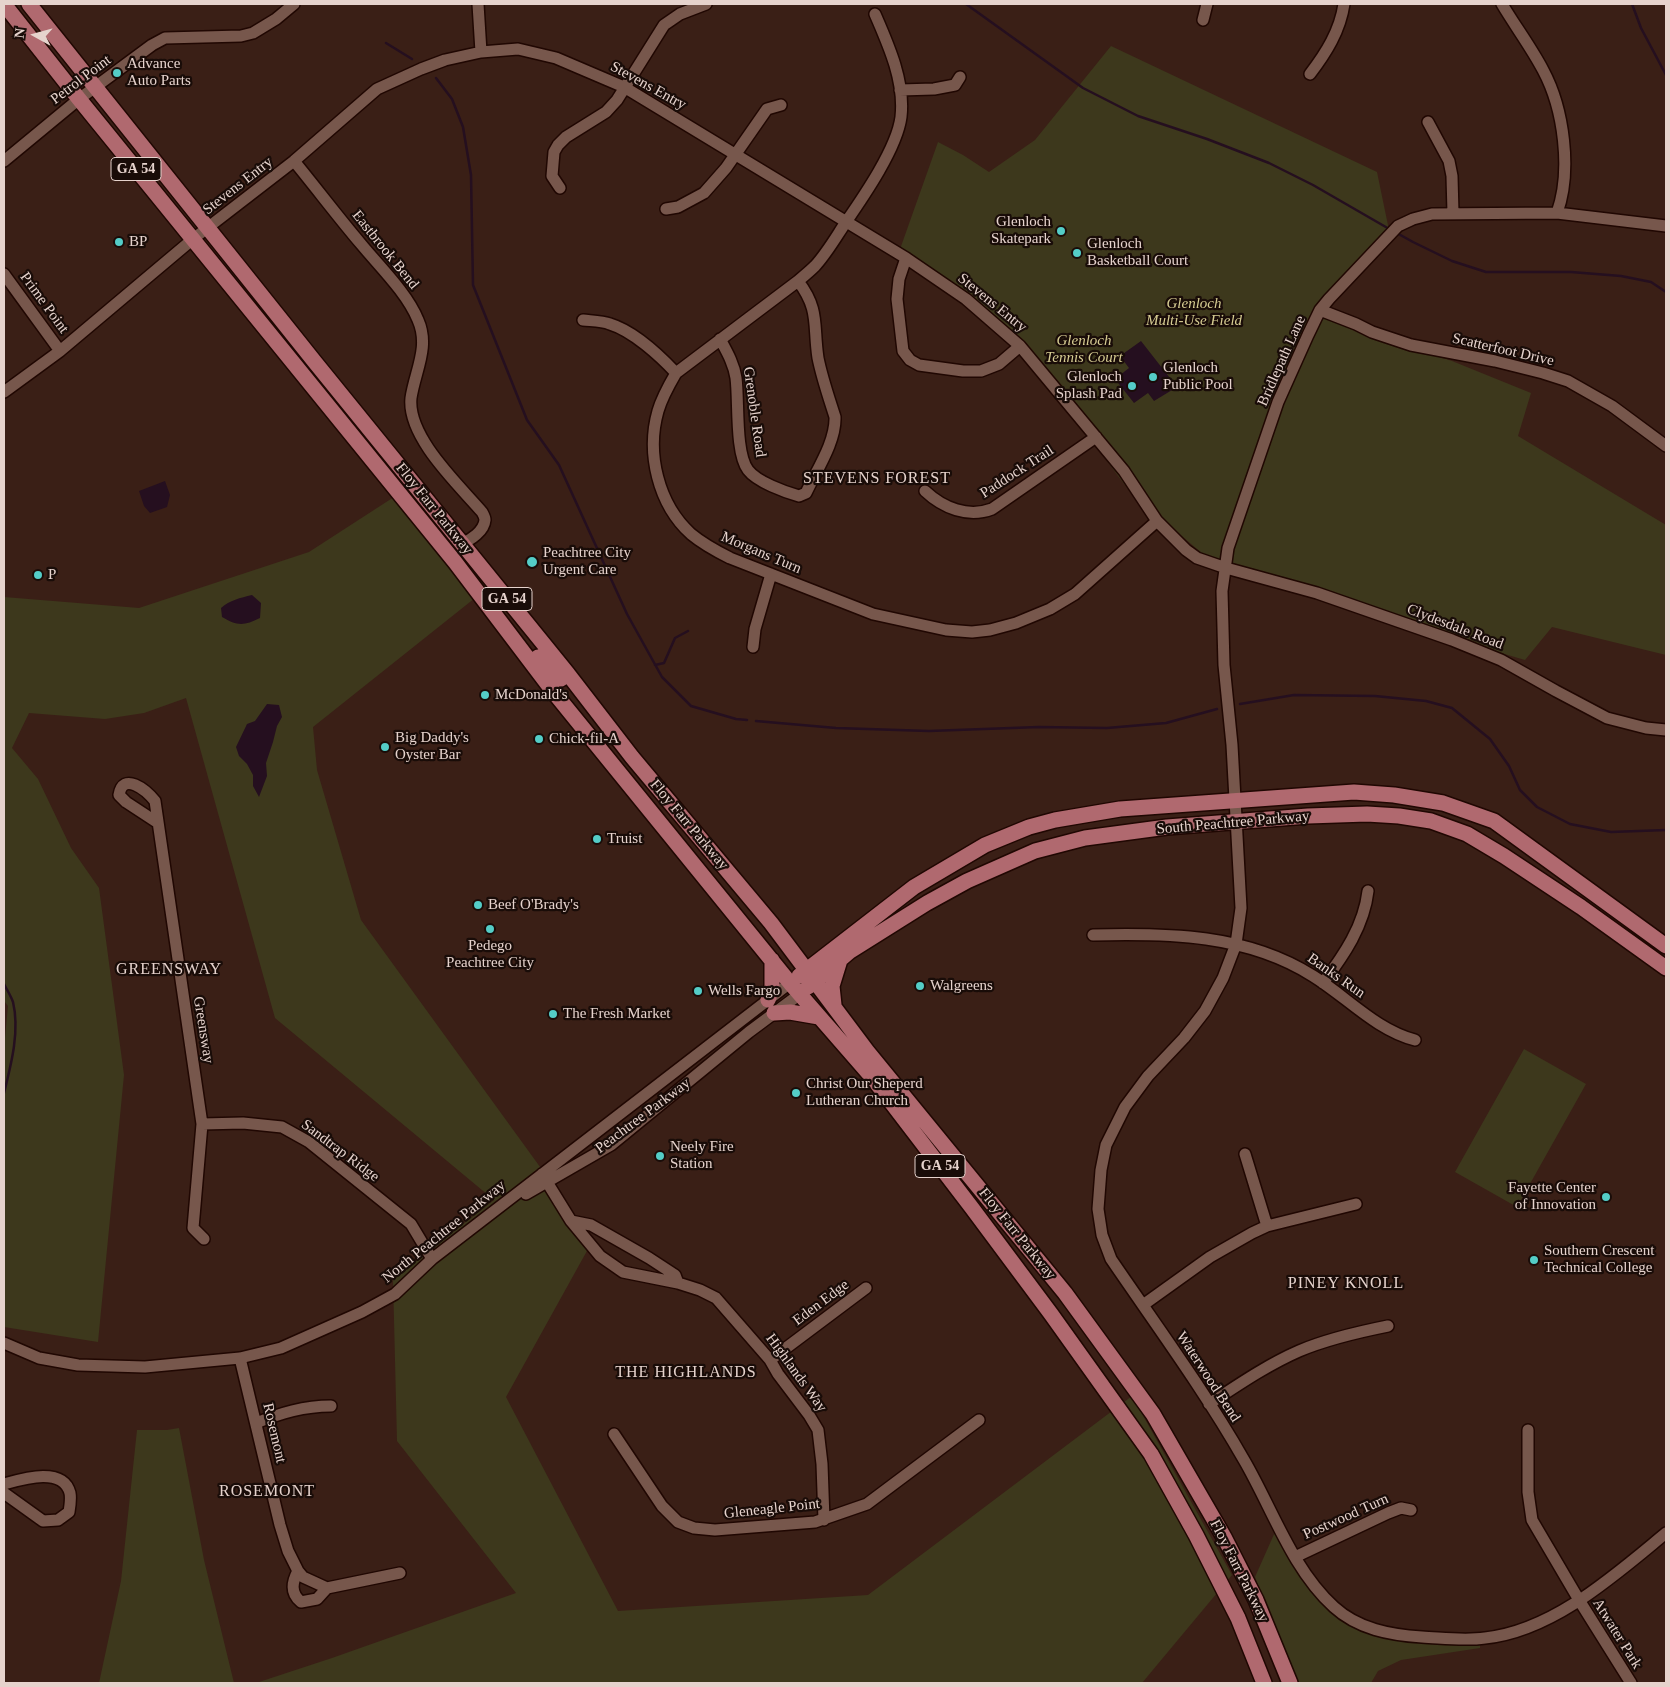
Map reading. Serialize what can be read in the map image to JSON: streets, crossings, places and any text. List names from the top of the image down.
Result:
{
  "streets": {
    "main road": ["GA 54", "Floy Farr Parkway", "South Peachtree Parkway"],
    "street": [
      "Petrol Point",
      "Stevens Entry",
      "Eastbrook Bend",
      "Prime Point",
      "Scatterfoot Drive",
      "Bridlepath Lane",
      "Grenoble Road",
      "Paddock Trail",
      "Morgans Turn",
      "Clydesdale Road",
      "Banks Run",
      "Greensway",
      "Peachtree Parkway",
      "Sandtrap Ridge",
      "North Peachtree Parkway",
      "Eden Edge",
      "Highlands Way",
      "Waterwood Bend",
      "Rosemont",
      "Gleneagle Point",
      "Postwood Turn",
      "Atwater Park"
    ]
  },
  "crossings": [
    ["Petrol Point", "Floy Farr Parkway"],
    ["Stevens Entry", "Eastbrook Bend"],
    ["Stevens Entry", "Prime Point"],
    ["Stevens Entry", "Bridlepath Lane"],
    ["Stevens Entry", "Paddock Trail"],
    ["Stevens Entry", "Floy Farr Parkway"],
    ["Stevens Entry", "Morgans Turn"],
    ["Stevens Entry", "Clydesdale Road"],
    ["Eastbrook Bend", "Floy Farr Parkway"],
    ["Scatterfoot Drive", "Bridlepath Lane"],
    ["Bridlepath Lane", "Clydesdale Road"],
    ["Bridlepath Lane", "South Peachtree Parkway"],
    ["Bridlepath Lane", "Waterwood Bend"],
    ["Grenoble Road", "Morgans Turn"],
    ["Floy Farr Parkway", "South Peachtree Parkway"],
    ["Floy Farr Parkway", "North Peachtree Parkway"],
    ["South Peachtree Parkway", "Waterwood Bend"],
    ["Banks Run", "Waterwood Bend"],
    ["Greensway", "Sandtrap Ridge"],
    ["Peachtree Parkway", "North Peachtree Parkway"],
    ["Peachtree Parkway", "Highlands Way"],
    ["Sandtrap Ridge", "North Peachtree Parkway"],
    ["North Peachtree Parkway", "Highlands Way"],
    ["North Peachtree Parkway", "Rosemont"],
    ["Eden Edge", "Highlands Way"],
    ["Highlands Way", "Gleneagle Point"],
    ["Waterwood Bend", "Postwood Turn"],
    ["Waterwood Bend", "Atwater Park"]
  ],
  "districts": [
    "STEVENS FOREST",
    "GREENSWAY",
    "PINEY KNOLL",
    "THE HIGHLANDS",
    "ROSEMONT"
  ],
  "parks": ["Glenloch Multi-Use Field", "Glenloch Tennis Court"],
  "places": [
    "Advance Auto Parts",
    "Glenloch Skatepark",
    "BP",
    "Glenloch Basketball Court",
    "Glenloch Public Pool",
    "Glenloch Splash Pad",
    "Peachtree City Urgent Care",
    "P",
    "McDonald's",
    "Chick-fil-A",
    "Big Daddy's Oyster Bar",
    "Truist",
    "Beef O'Brady's",
    "Pedego Peachtree City",
    "Walgreens",
    "Wells Fargo",
    "The Fresh Market",
    "Christ Our Sheperd Lutheran Church",
    "Neely Fire Station",
    "Fayette Center of Innovation",
    "Southern Crescent Technical College"
  ],
  "north": "left"
}
